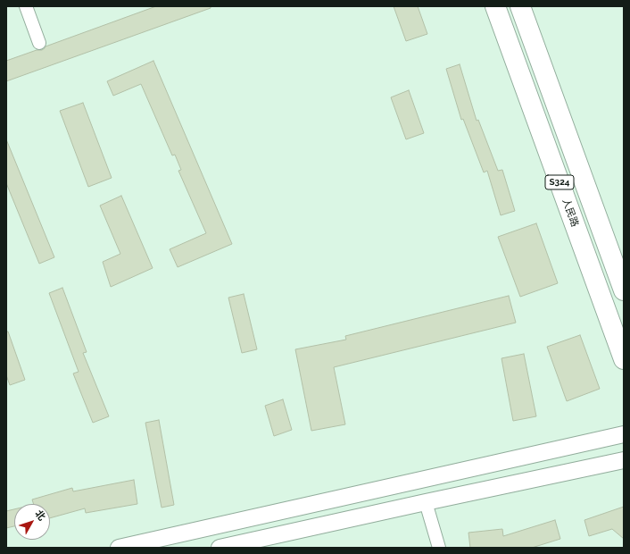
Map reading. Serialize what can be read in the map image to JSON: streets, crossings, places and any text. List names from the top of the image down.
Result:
{
  "streets": {
    "main road": ["S324", "人民路"]
  },
  "north": "top right"
}
